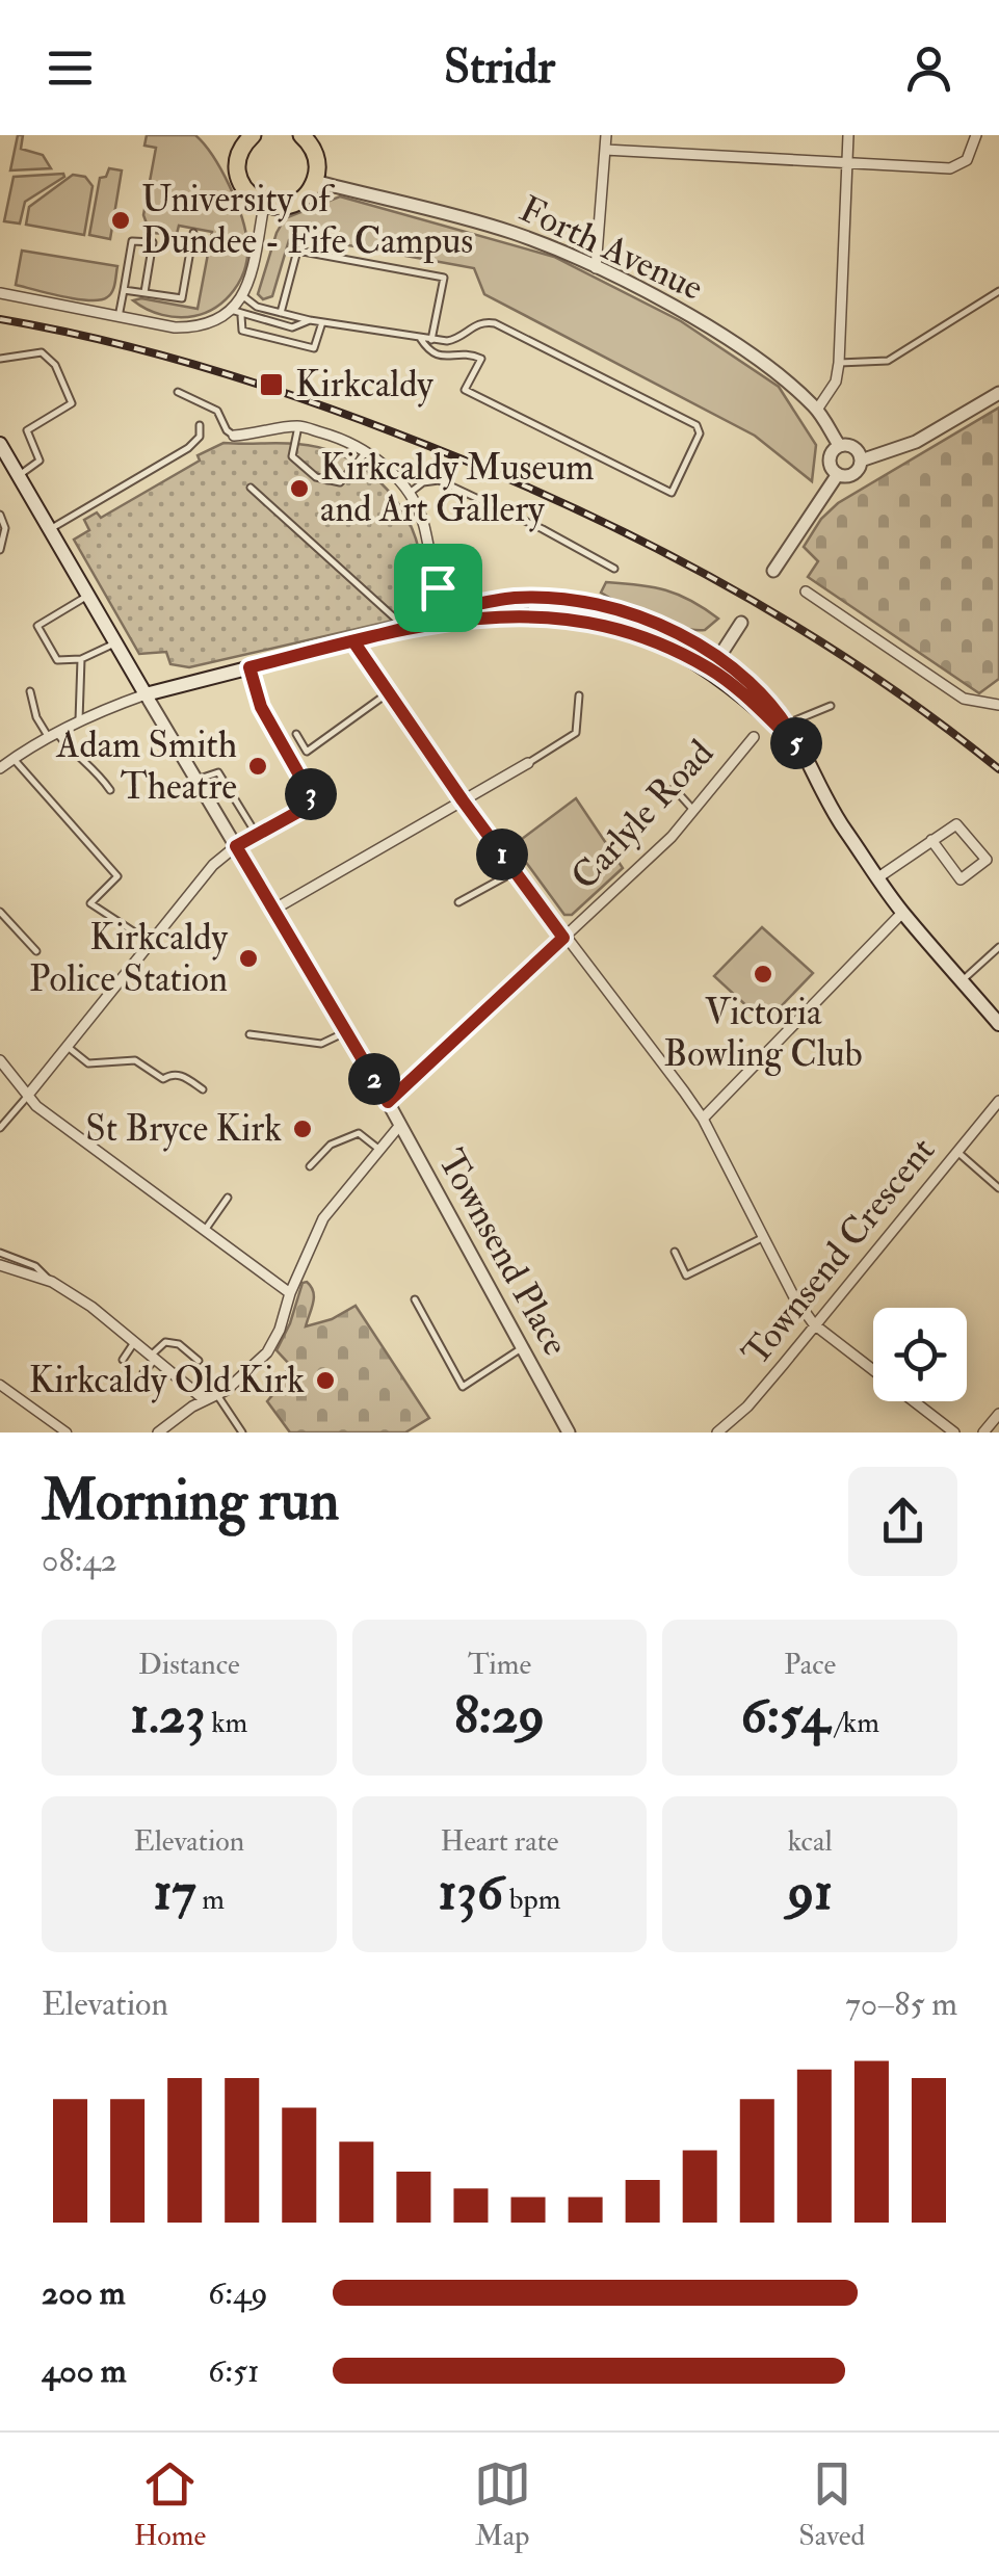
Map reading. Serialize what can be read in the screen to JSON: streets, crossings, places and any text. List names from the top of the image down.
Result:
{
  "streets": {
    "street": [
      "Forth Avenue",
      "Carlyle Road",
      "Townsend Crescent",
      "Townsend Place"
    ]
  },
  "crossings": [
    ["Carlyle Road", "Townsend Place"]
  ],
  "places": {
    "other": [
      "University of Dundee - Fife Campus",
      "Kirkcaldy Museum and Art Gallery",
      "Adam Smith Theatre",
      "Kirkcaldy Police Station",
      "Victoria Bowling Club",
      "St Bryce Kirk",
      "Kirkcaldy Old Kirk"
    ],
    "transit": ["Kirkcaldy"]
  },
  "page": {
    "header": "Stridr",
    "pins": [
      "5",
      "3",
      "1",
      "2"
    ],
    "heading": ["Morning run", "08:42"],
    "stats": [
      ["Distance", "1.23 km"],
      ["Time", "8:29"],
      ["Pace", "6:54 /km"],
      ["Elevation", "17 m"],
      ["Heart rate", "136 bpm"],
      ["kcal", "91"]
    ],
    "chart": ["Elevation", "70–85 m"],
    "list": [
      {
        "name": "200 m",
        "note": "6:49"
      },
      {
        "name": "400 m",
        "note": "6:51"
      }
    ],
    "tabs": ["Home", "Map", "Saved"]
  }
}
